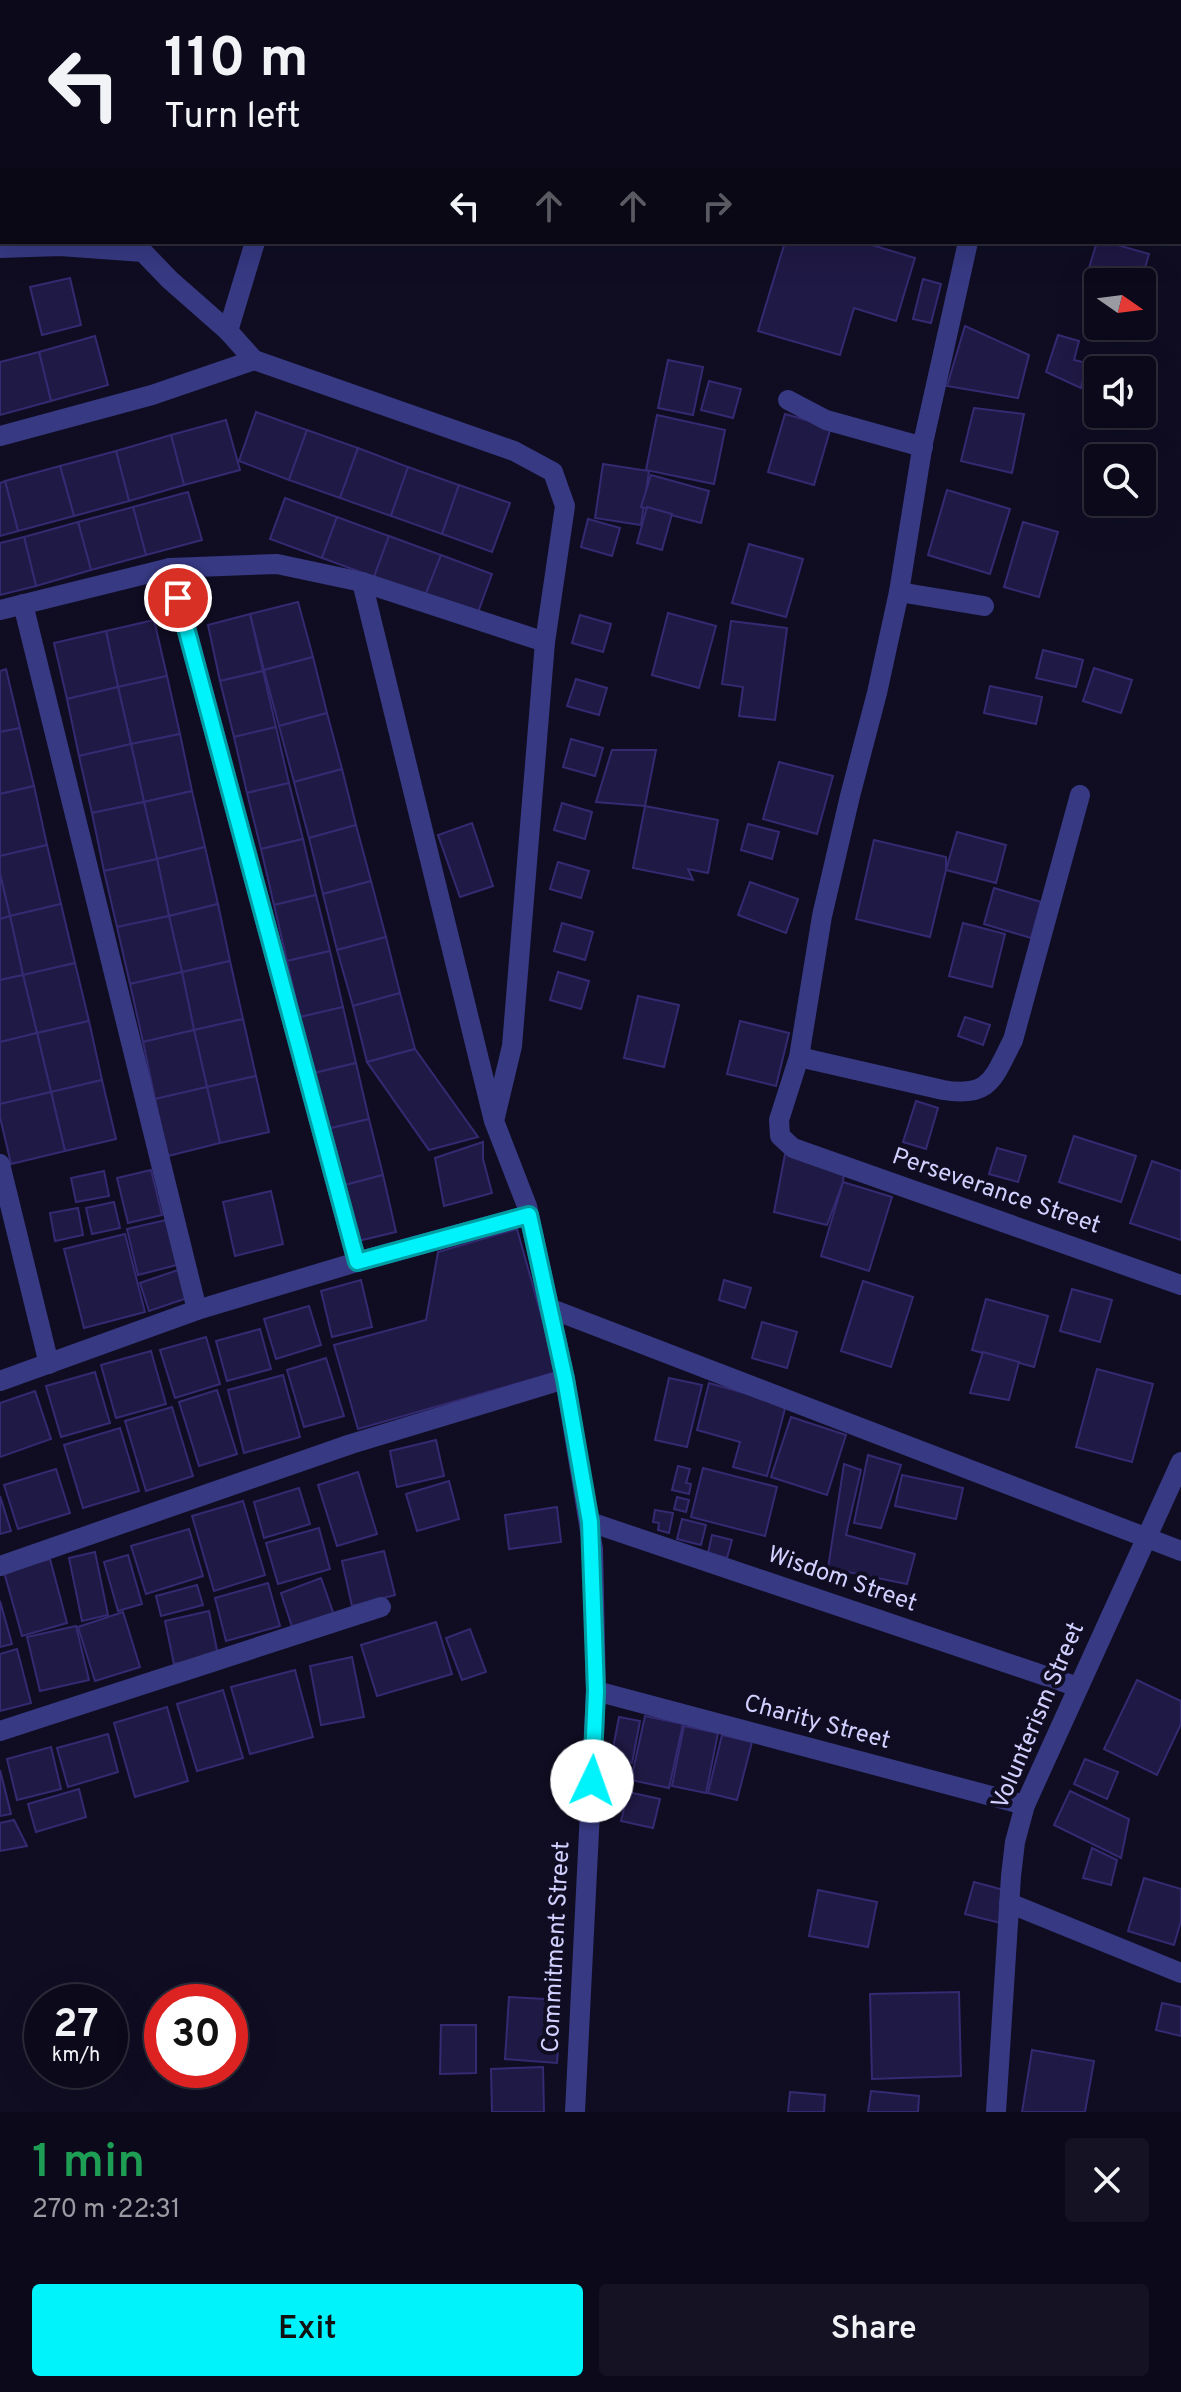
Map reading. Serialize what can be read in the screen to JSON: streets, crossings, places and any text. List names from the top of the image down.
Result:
{
  "streets": {
    "street": [
      "Perseverance Street",
      "Wisdom Street",
      "Volunterism Street",
      "Charity Street",
      "Commitment Street"
    ]
  },
  "crossings": [
    ["Wisdom Street", "Volunterism Street"],
    ["Wisdom Street", "Commitment Street"],
    ["Volunterism Street", "Charity Street"],
    ["Charity Street", "Commitment Street"]
  ],
  "north": "right",
  "page": {
    "turn": ["110 m", "Turn left"],
    "speed": "27 km/h",
    "limit": "30",
    "heading": ["1 min", "270 m · 22:31"],
    "buttons": ["Exit", "Share"]
  }
}
